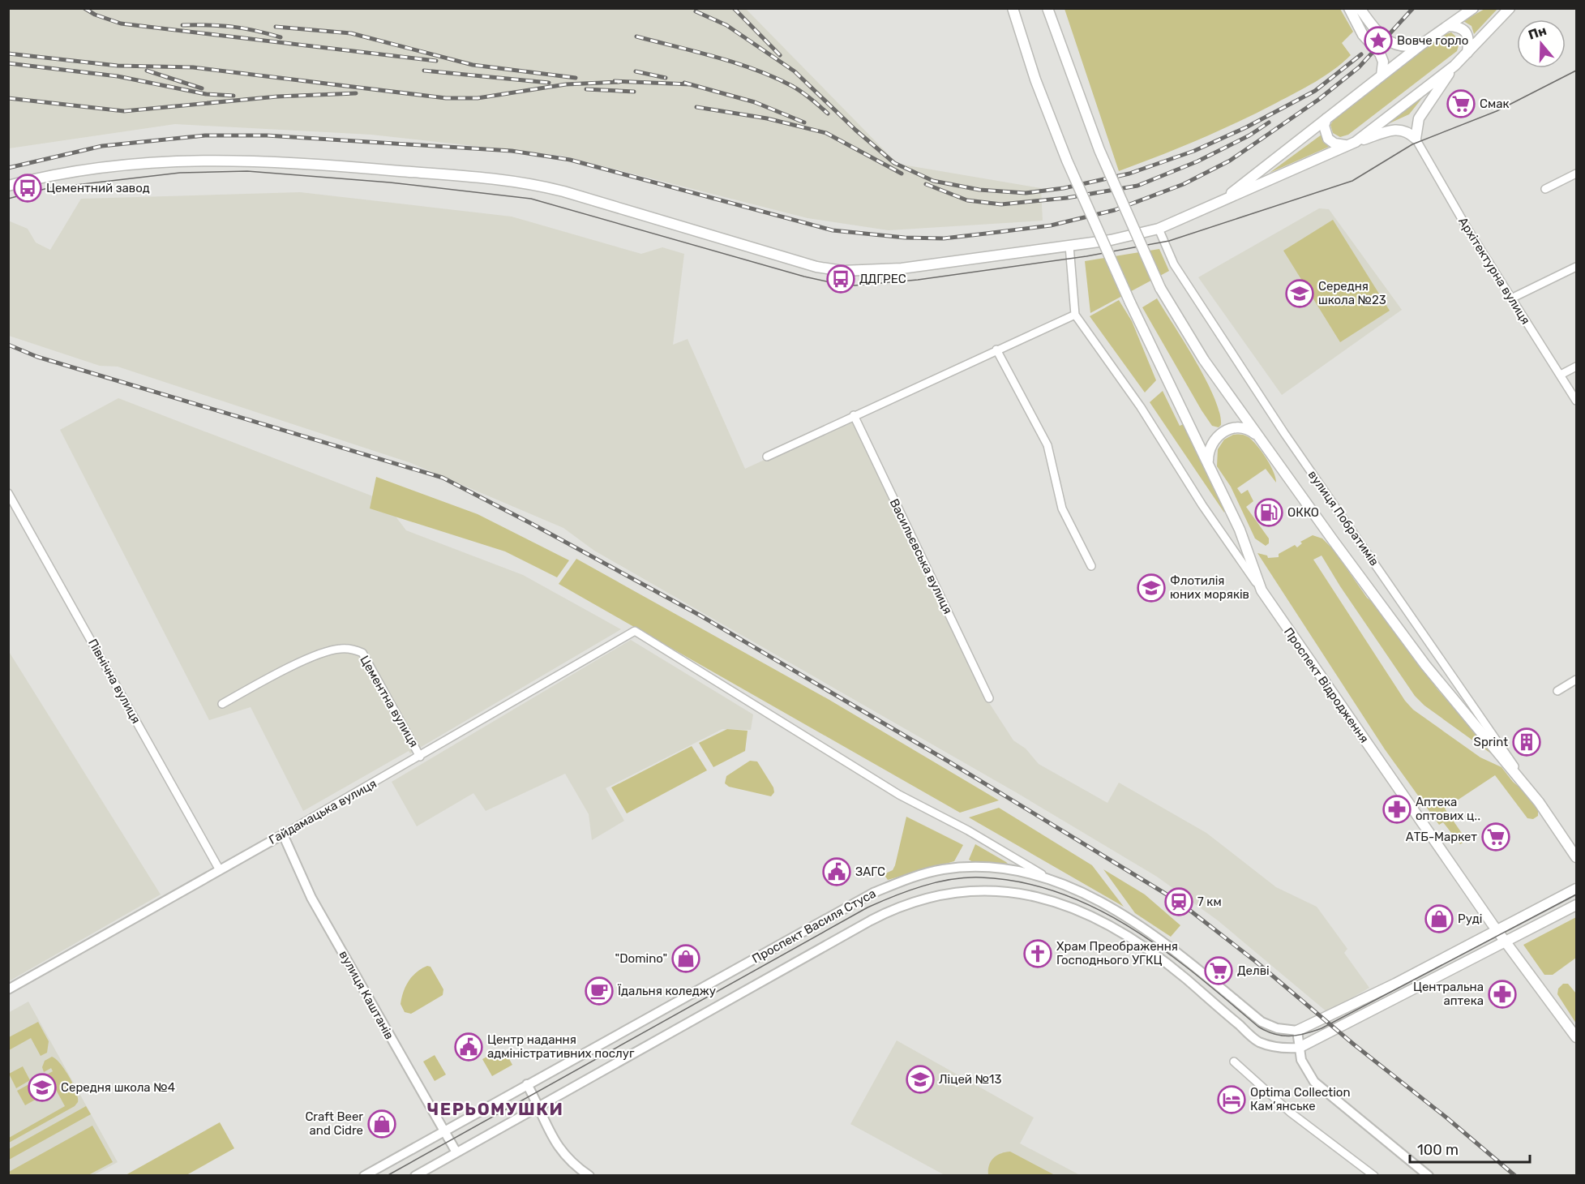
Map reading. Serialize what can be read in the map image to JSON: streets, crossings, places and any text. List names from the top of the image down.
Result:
{
  "streets": {
    "main road": ["Проспект Відродження"],
    "street": [
      "Архітектурна вулиця",
      "вулиця Побратимів",
      "Васильєвська вулиця",
      "Північна вулиця",
      "Цементна вулиця",
      "Гайдамацька вулиця",
      "Проспект Василя Стуса",
      "вулиця Каштанів"
    ]
  },
  "crossings": [
    ["Північна вулиця", "Гайдамацька вулиця"],
    ["Цементна вулиця", "Гайдамацька вулиця"],
    ["Гайдамацька вулиця", "Проспект Василя Стуса"],
    ["Гайдамацька вулиця", "вулиця Каштанів"],
    ["Проспект Василя Стуса", "вулиця Каштанів"]
  ],
  "districts": ["ЧЕРЬОМУШКИ"],
  "places": {
    "place": ["Вовче горло"],
    "supermarket": ["Смак", "АТБ-Маркет", "Делві"],
    "bus stop": ["Цементний завод", "ДДГРЕС"],
    "school or university": [
      "Середня школа №23",
      "Флотилія юних моряків",
      "Ліцей №13",
      "Середня школа №4"
    ],
    "fuel station": ["ОККО"],
    "building": ["Sprint"],
    "pharmacy": ["Аптека оптових ц‥", "Центральна аптека"],
    "public building": ["ЗАГС", "Центр надання адміністративних послуг"],
    "station": ["7 км"],
    "shop": ["Рудi", "\"Domino\"", "Craft Beer and Cidre"],
    "church": ["Храм Преображення Господнього УГКЦ"],
    "cafe": ["Їдальня коледжу"],
    "hotel": ["Optima Collection Кам’янське"]
  },
  "scale_bar": "100 m",
  "north": "top"
}
